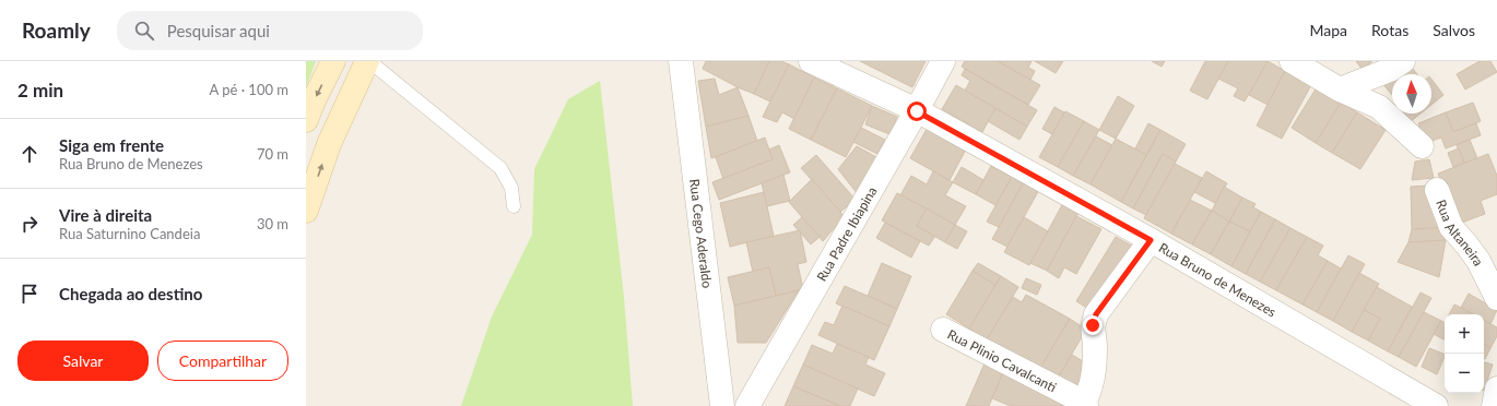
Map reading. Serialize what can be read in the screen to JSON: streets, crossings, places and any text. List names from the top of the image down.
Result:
{
  "streets": {
    "street": [
      "Rua Altaneira",
      "Rua Cego Aderaldo",
      "Rua Padre Ibiapina",
      "Rua Bruno de Menezes",
      "Rua Plinio Cavalcanti"
    ]
  },
  "crossings": [
    ["Rua Padre Ibiapina", "Rua Bruno de Menezes"]
  ],
  "north": "top",
  "page": {
    "header": "Roamly",
    "search": "Pesquisar aqui",
    "nav": ["Mapa", "Rotas", "Salvos"],
    "heading": ["2 min", "A pé · 100 m"],
    "list": [
      ["Siga em frente", "Rua Bruno de Menezes", "70 m"],
      ["Vire à direita", "Rua Saturnino Candeia", "30 m"],
      "Chegada ao destino"
    ],
    "map_buttons": ["+", "−"],
    "buttons": ["Salvar", "Compartilhar"]
  }
}
